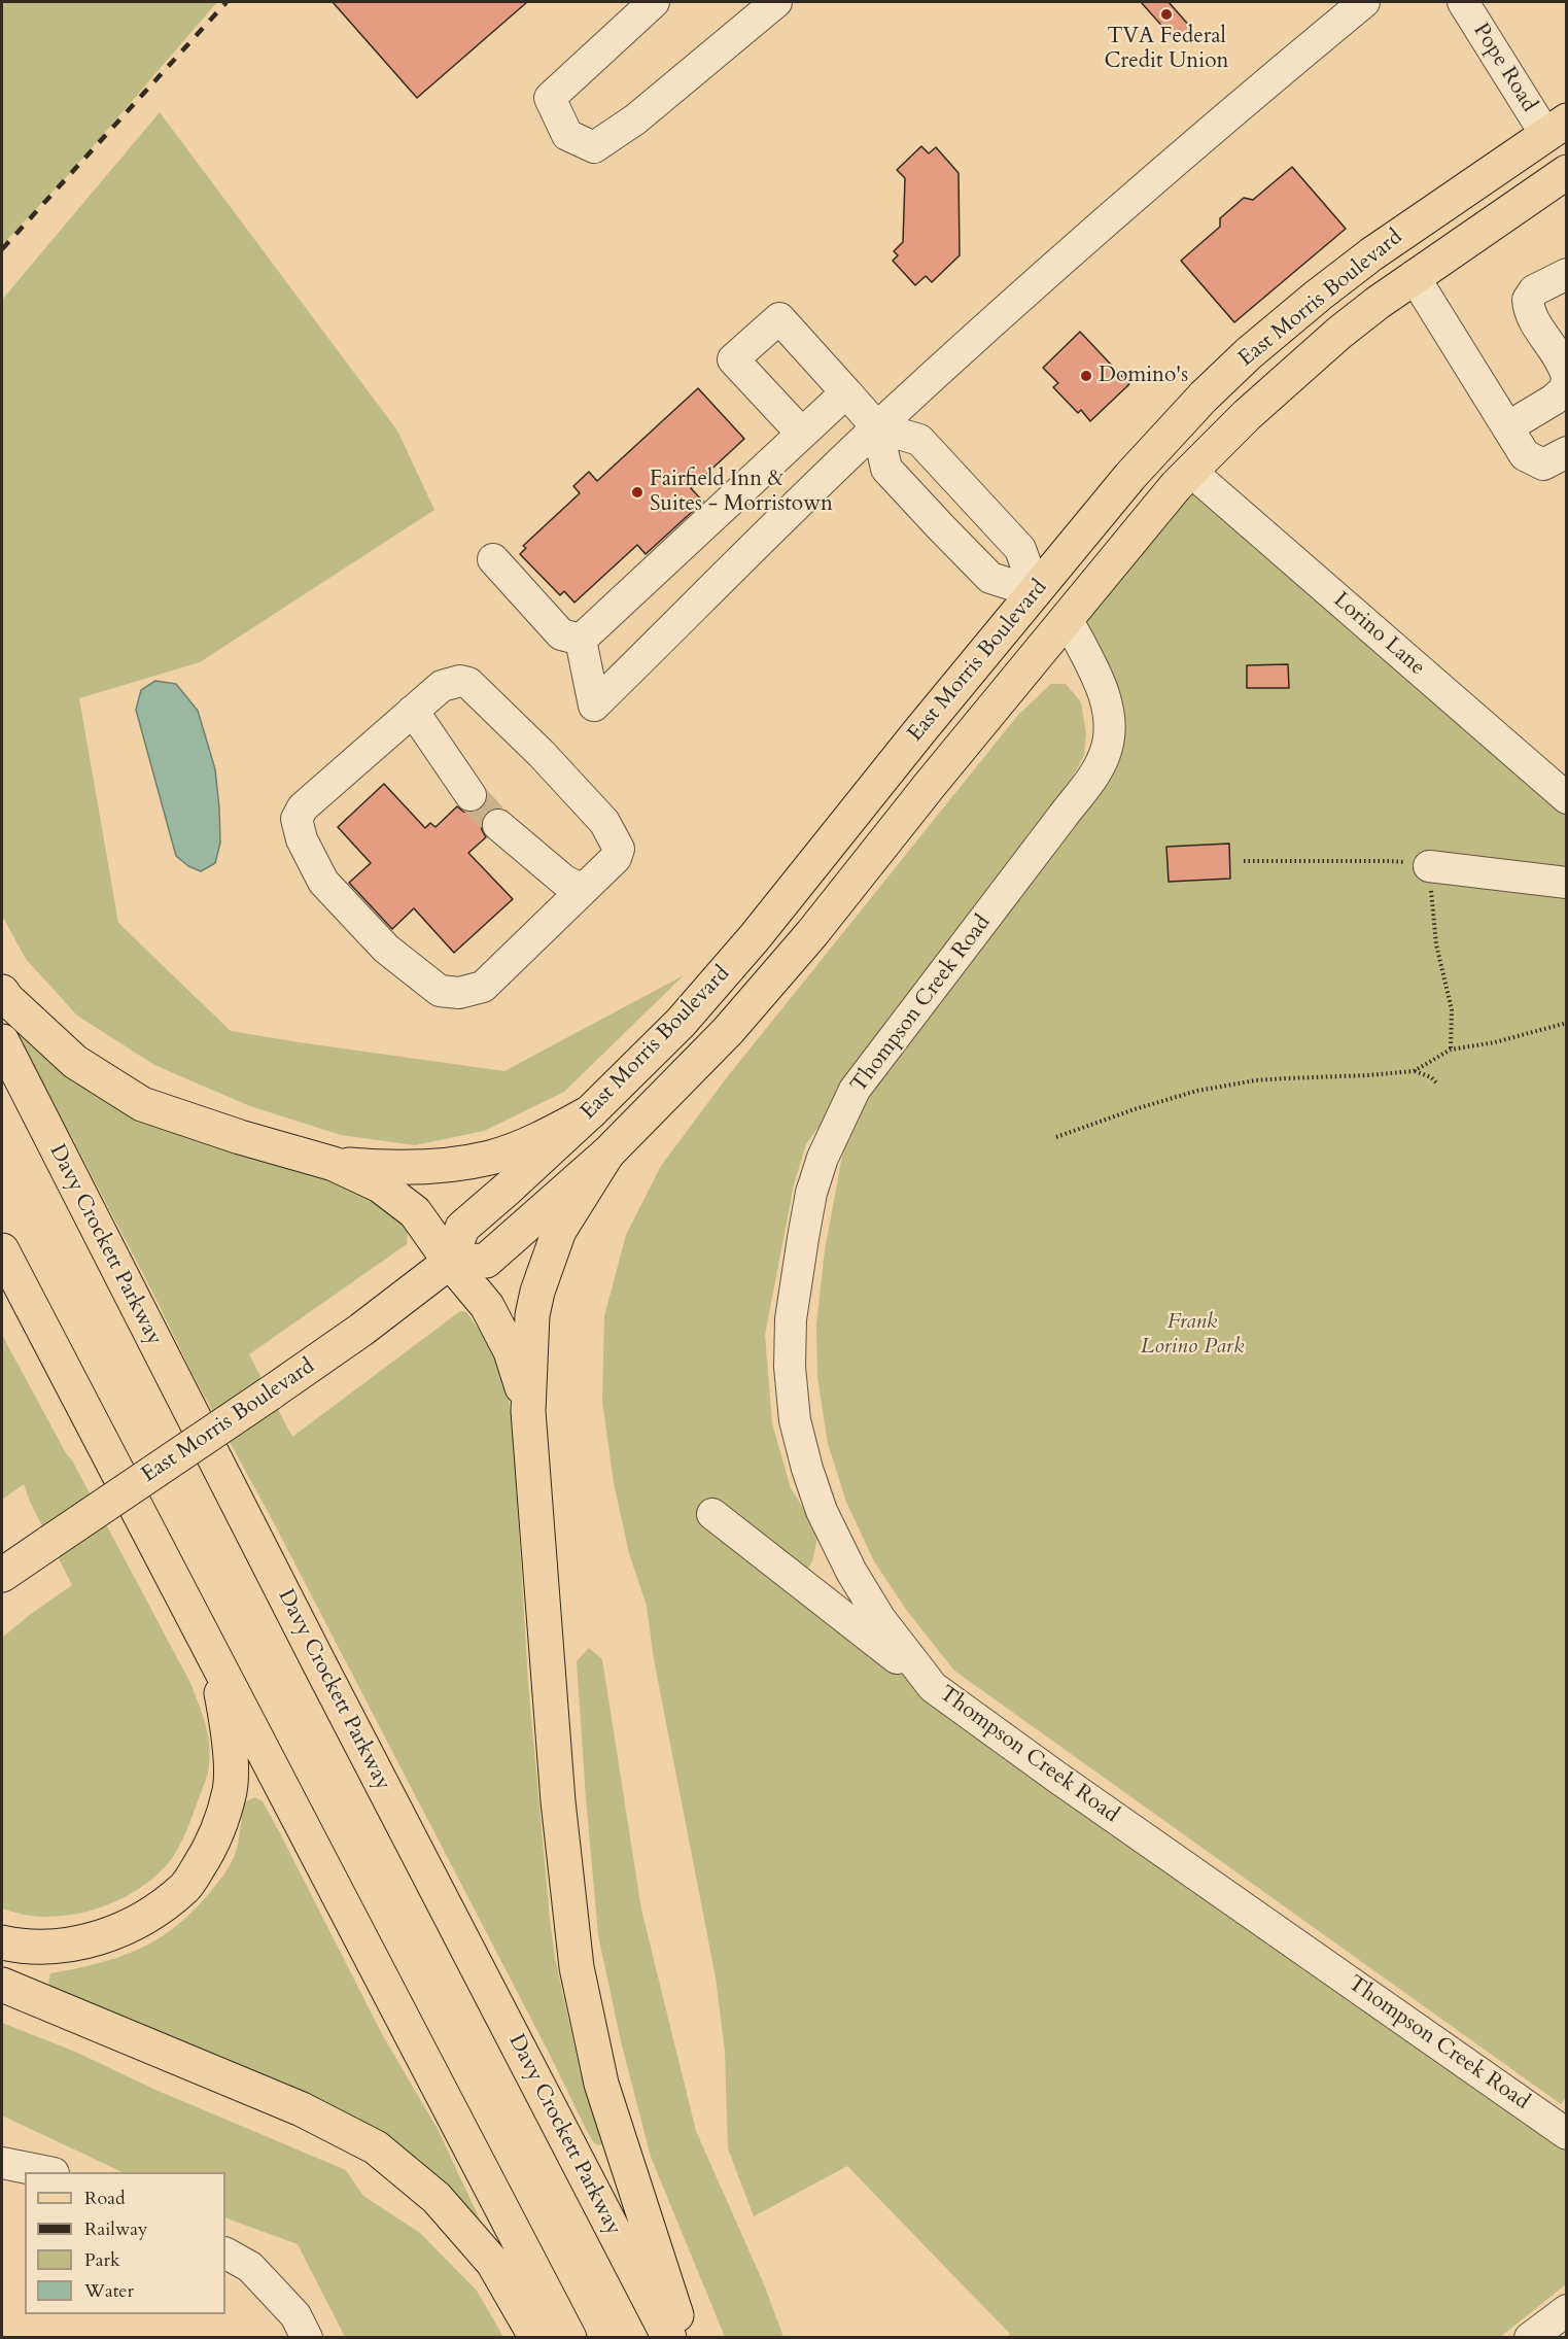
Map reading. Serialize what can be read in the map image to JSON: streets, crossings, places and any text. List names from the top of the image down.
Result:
{
  "streets": {
    "main road": ["East Morris Boulevard", "Davy Crockett Parkway"],
    "street": ["Pope Road", "Lorino Lane", "Thompson Creek Road"]
  },
  "crossings": [
    ["Pope Road", "East Morris Boulevard"],
    ["East Morris Boulevard", "Lorino Lane"],
    ["East Morris Boulevard", "Thompson Creek Road"]
  ],
  "parks": ["Frank Lorino Park"],
  "places": ["TVA Federal Credit Union", "Domino's", "Fairfield Inn & Suites - Morristown"],
  "legend": [
    "Road",
    "Railway",
    "Park",
    "Water"
  ]
}
